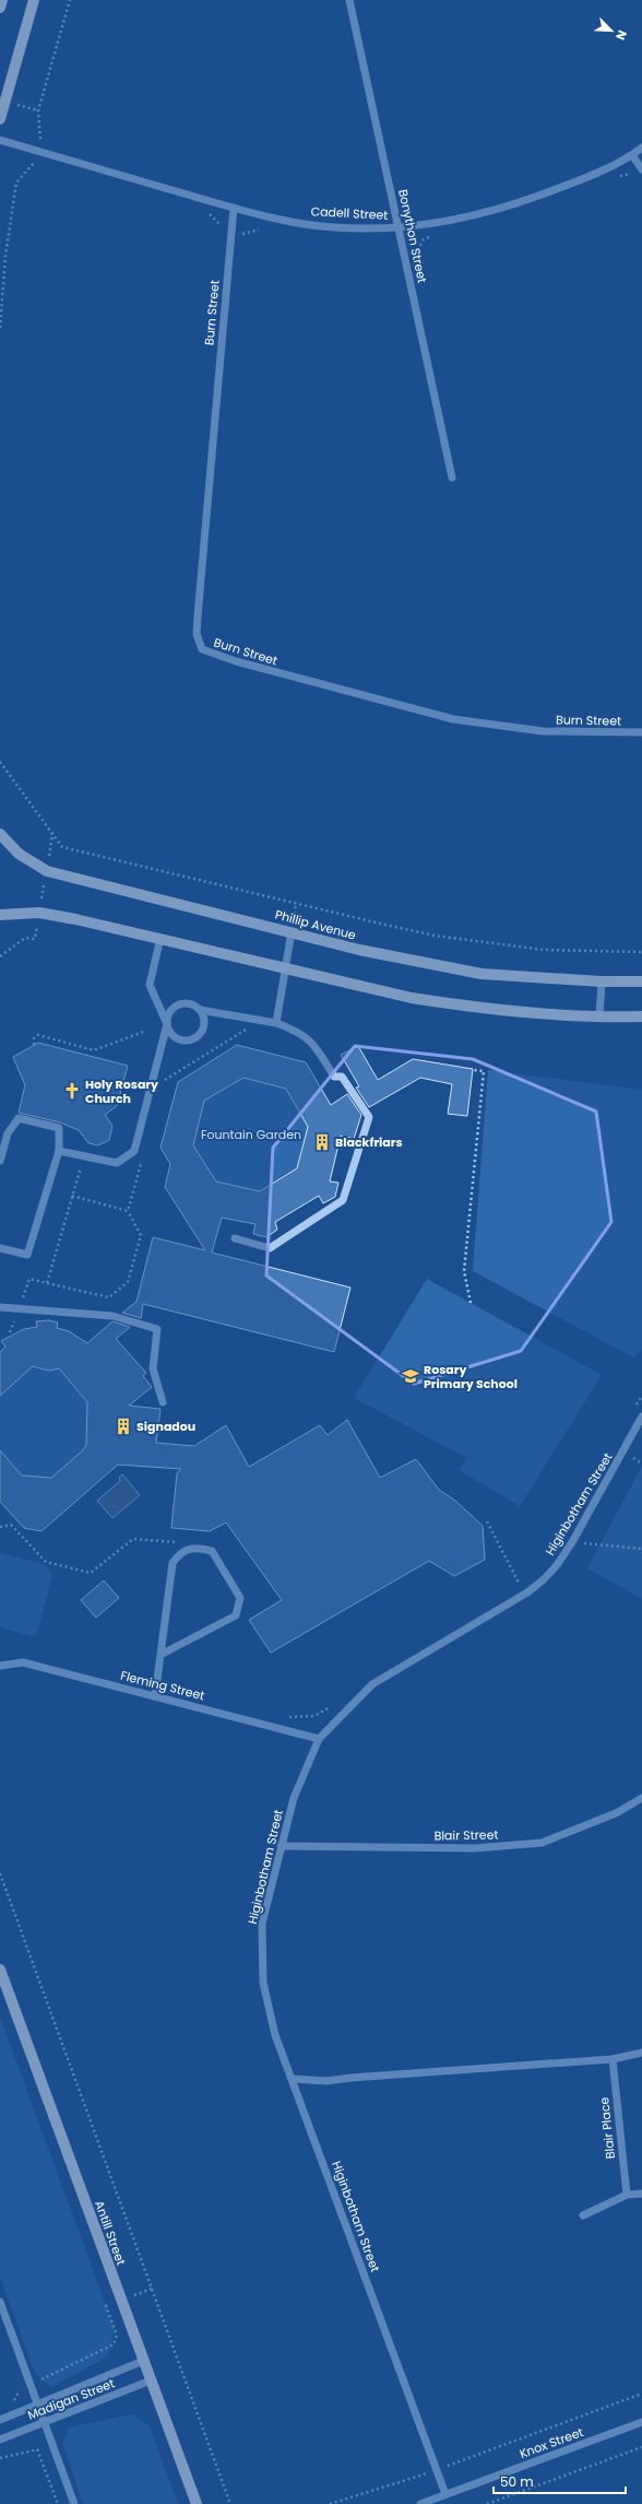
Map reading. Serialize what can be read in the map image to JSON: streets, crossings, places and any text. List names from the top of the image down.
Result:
{
  "streets": {
    "main road": ["Phillip Avenue", "Antill Street"],
    "street": [
      "Cadell Street",
      "Bonython Street",
      "Burn Street",
      "Higinbotham Street",
      "Fleming Street",
      "Blair Street",
      "Blair Place",
      "Madigan Street",
      "Knox Street"
    ]
  },
  "crossings": [
    ["Cadell Street", "Bonython Street"],
    ["Cadell Street", "Burn Street"],
    ["Higinbotham Street", "Fleming Street"],
    ["Higinbotham Street", "Blair Street"],
    ["Higinbotham Street", "Knox Street"],
    ["Antill Street", "Madigan Street"]
  ],
  "parks": ["Fountain Garden"],
  "places": {
    "church": ["Holy Rosary Church"],
    "building": ["Blackfriars", "Signadou"],
    "school or university": ["Rosary Primary School"]
  },
  "scale_bar": "50 m",
  "north": "bottom right"
}
